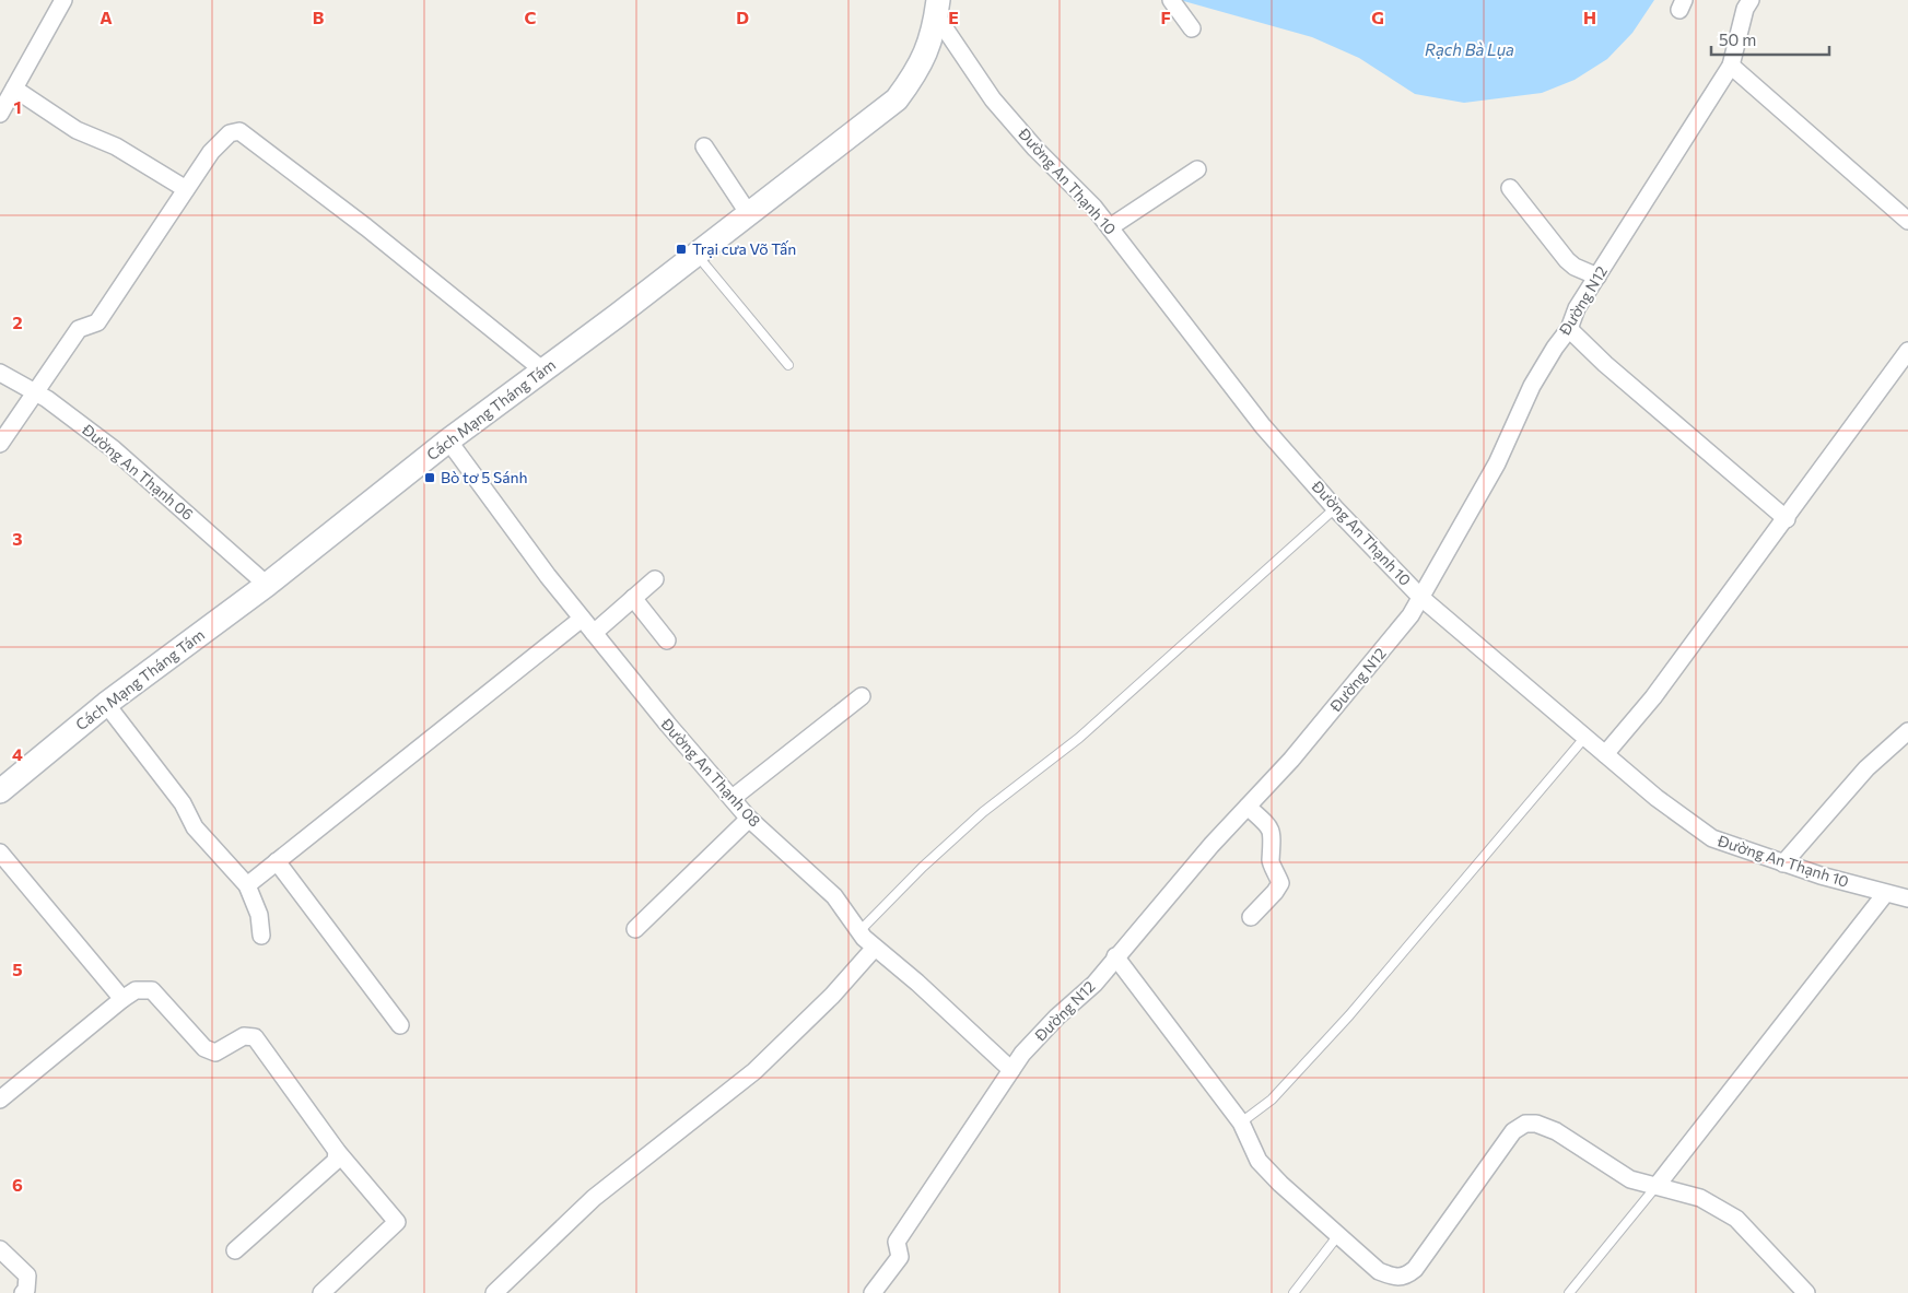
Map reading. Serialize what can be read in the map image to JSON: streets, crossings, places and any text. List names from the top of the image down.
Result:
{
  "streets": {
    "main road": ["Cách Mạng Tháng Tám"],
    "street": [
      "Đường An Thạnh 10",
      "Đường N12",
      "Đường An Thạnh 06",
      "Đường An Thạnh 08"
    ]
  },
  "crossings": [
    ["Đường An Thạnh 10", "Đường N12"],
    ["Đường An Thạnh 10", "Cách Mạng Tháng Tám"],
    ["Đường N12", "Đường An Thạnh 08"],
    ["Cách Mạng Tháng Tám", "Đường An Thạnh 06"],
    ["Cách Mạng Tháng Tám", "Đường An Thạnh 08"]
  ],
  "water": ["Rạch Bà Lụa"],
  "places": {
    "transit": ["Trại cưa Võ Tấn", "Bò tơ 5 Sánh"]
  },
  "scale_bar": "50 m",
  "grid": {
    "columns": [
      "A",
      "B",
      "C",
      "D",
      "E",
      "F",
      "G",
      "H"
    ],
    "rows": [
      "1",
      "2",
      "3",
      "4",
      "5",
      "6"
    ]
  }
}
